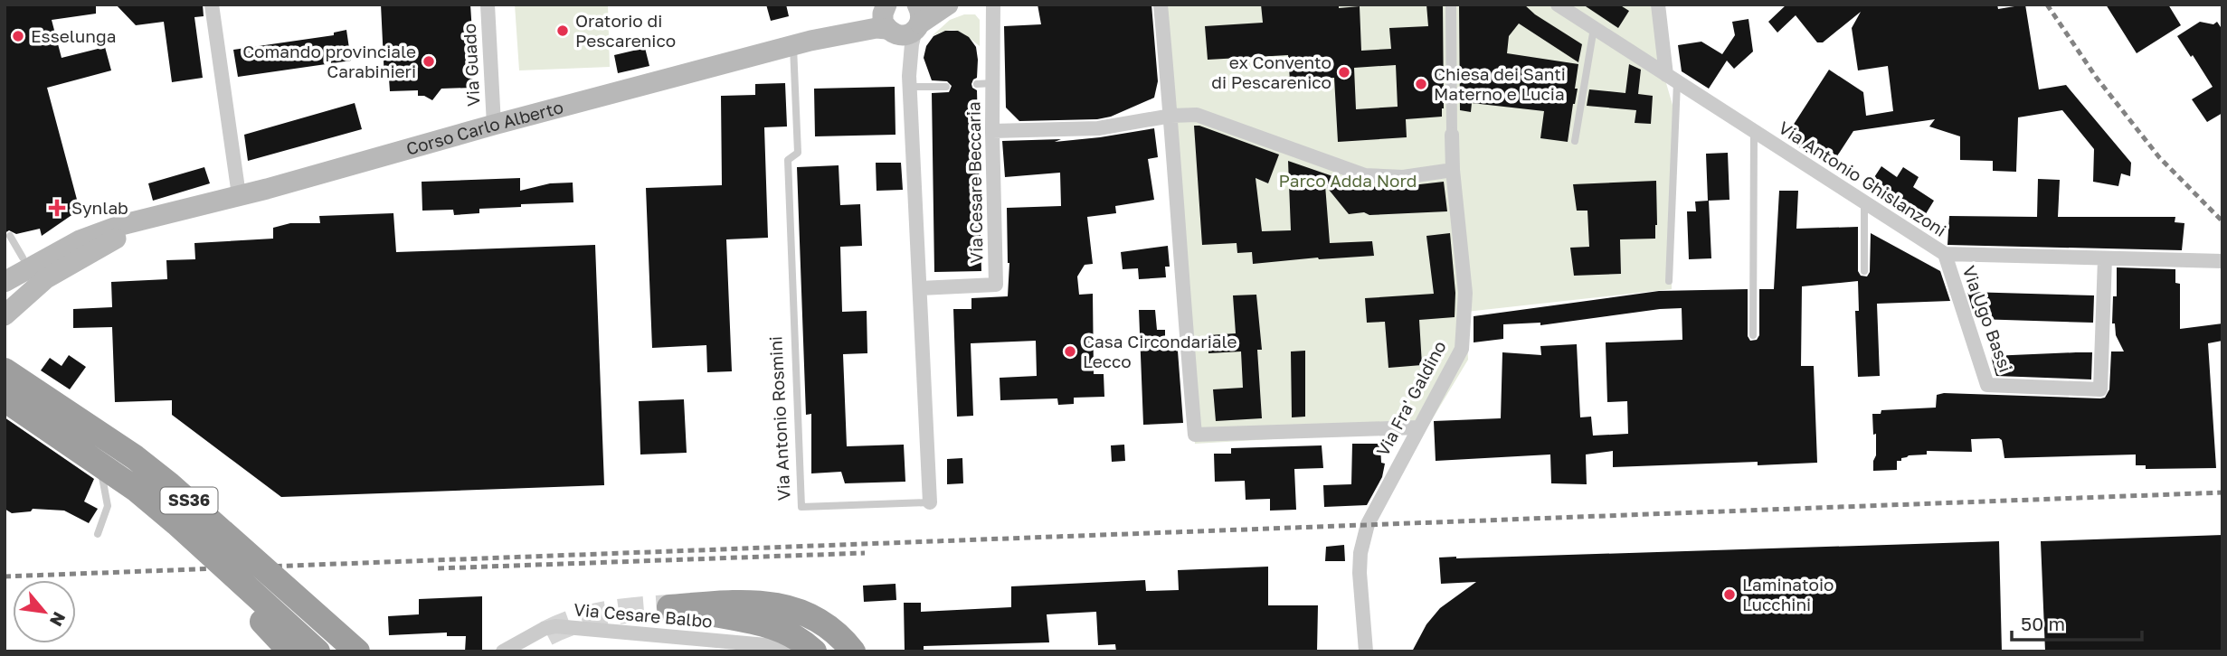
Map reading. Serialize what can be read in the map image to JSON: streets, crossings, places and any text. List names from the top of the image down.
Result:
{
  "streets": {
    "highway": ["SS36"],
    "main road": ["Corso Carlo Alberto"],
    "street": [
      "Via Guado",
      "Via Antonio Ghislanzoni",
      "Via Cesare Beccaria",
      "Via Ugo Bassi",
      "Via Fra' Galdino",
      "Via Antonio Rosmini",
      "Via Cesare Balbo"
    ]
  },
  "crossings": [
    ["Via Guado", "Corso Carlo Alberto"],
    ["Corso Carlo Alberto", "Via Antonio Rosmini"],
    ["Via Antonio Ghislanzoni", "Via Ugo Bassi"],
    ["Via Cesare Beccaria", "Via Antonio Rosmini"]
  ],
  "parks": ["Parco Adda Nord"],
  "places": {
    "other": [
      "Oratorio di Pescarenico",
      "Esselunga",
      "Comando provinciale Carabinieri",
      "ex Convento di Pescarenico",
      "Chiesa dei Santi Materno e Lucia",
      "Casa Circondariale Lecco",
      "Laminatoio Lucchini"
    ],
    "health": ["Synlab"]
  },
  "scale_bar": "50 m",
  "north": "bottom right"
}
